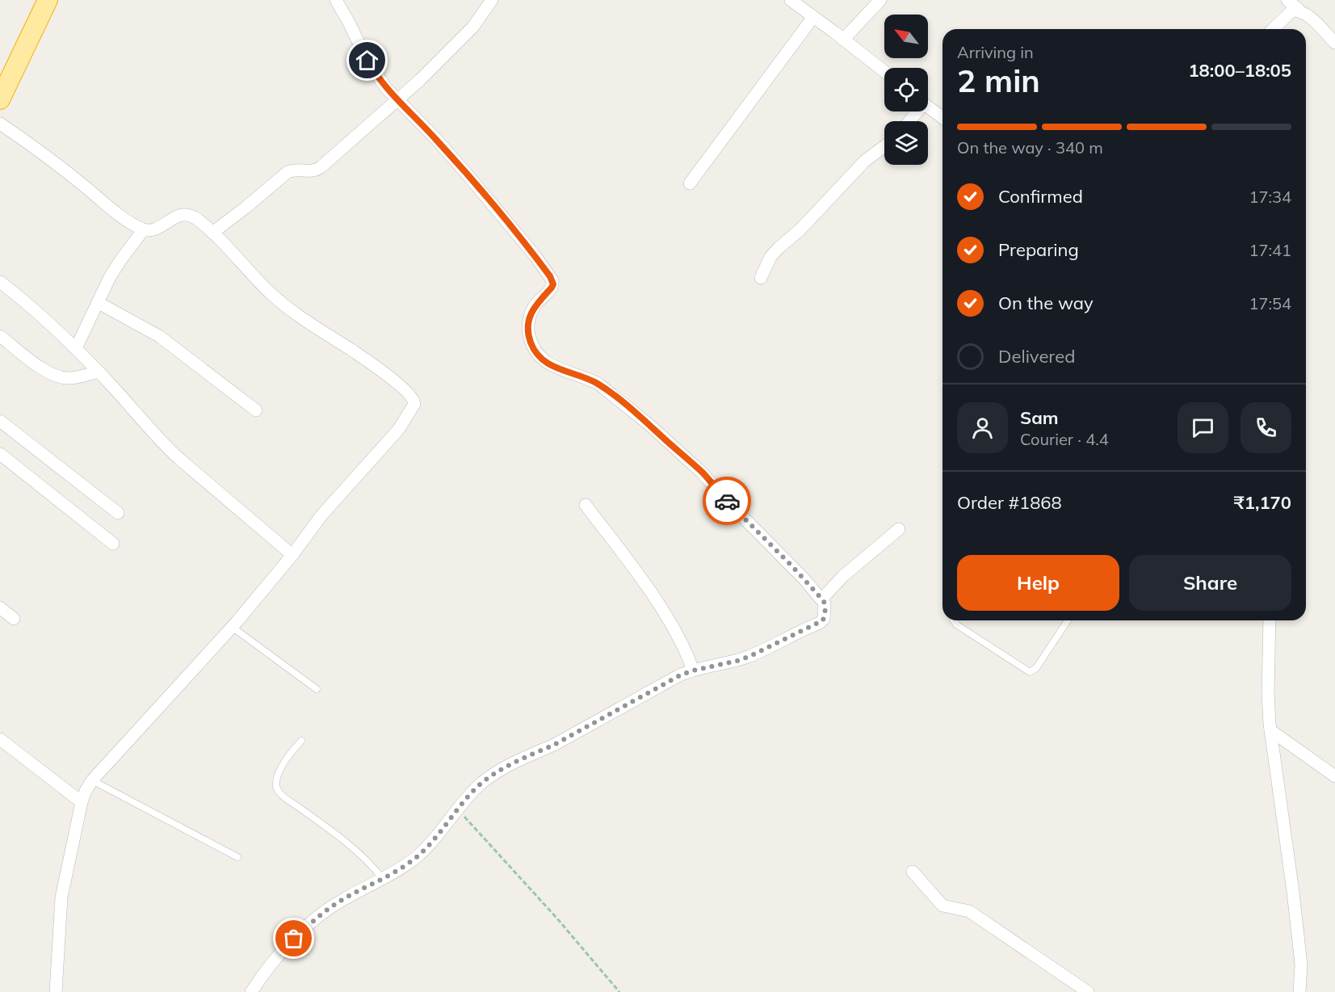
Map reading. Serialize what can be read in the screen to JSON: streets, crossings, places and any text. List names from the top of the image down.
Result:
{
  "north": "top left",
  "page": {
    "heading": ["2 min", "Arriving in", "18:00–18:05"],
    "panel": [
      "Sam",
      "Courier · 4.4",
      "Order #1868",
      "₹1,170"
    ],
    "bar": "On the way · 340 m",
    "list": [
      ["Confirmed", "17:34"],
      ["Preparing", "17:41"],
      ["On the way", "17:54"],
      "Delivered"
    ],
    "buttons": ["Help", "Share"]
  }
}
